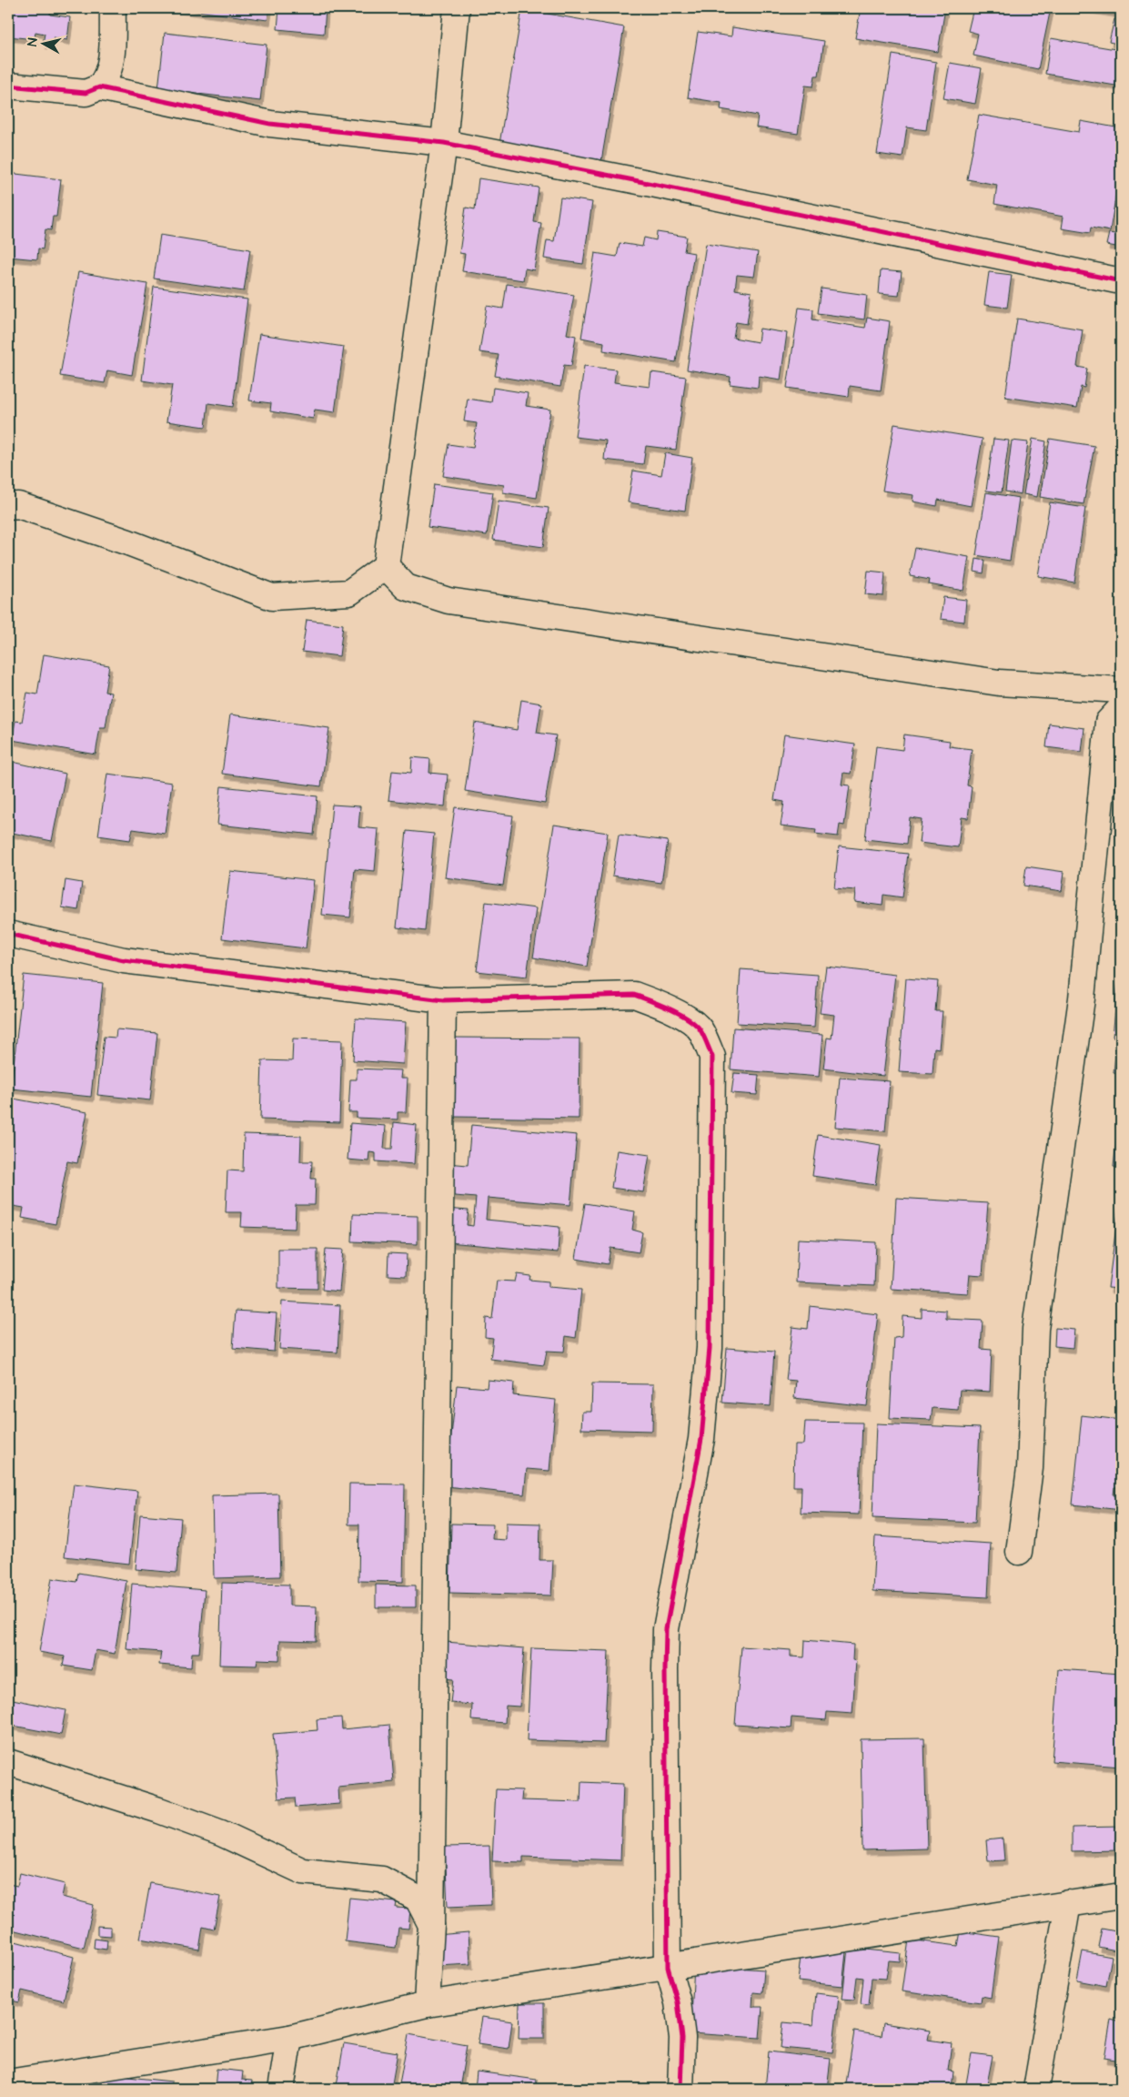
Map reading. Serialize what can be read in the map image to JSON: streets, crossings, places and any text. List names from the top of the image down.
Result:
{
  "north": "left"
}
